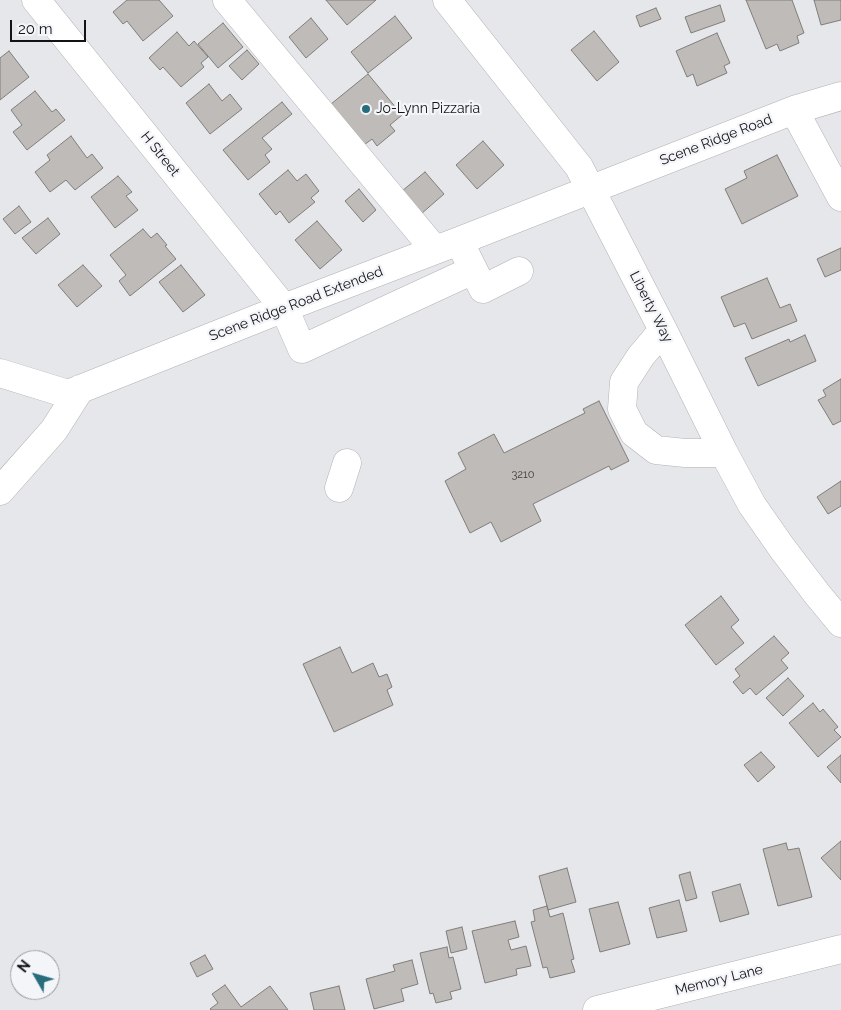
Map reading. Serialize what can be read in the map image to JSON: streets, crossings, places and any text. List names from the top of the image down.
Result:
{
  "streets": {
    "street": [
      "Scene Ridge Road",
      "H Street",
      "Scene Ridge Road Extended",
      "Liberty Way",
      "Memory Lane"
    ]
  },
  "crossings": [
    ["Scene Ridge Road", "Scene Ridge Road Extended"],
    ["Scene Ridge Road", "Liberty Way"],
    ["H Street", "Scene Ridge Road Extended"],
    ["Scene Ridge Road Extended", "Liberty Way"]
  ],
  "places": ["Jo-Lynn Pizzaria"],
  "house_numbers": ["3210"],
  "scale_bar": "20 m",
  "north": "top left"
}
